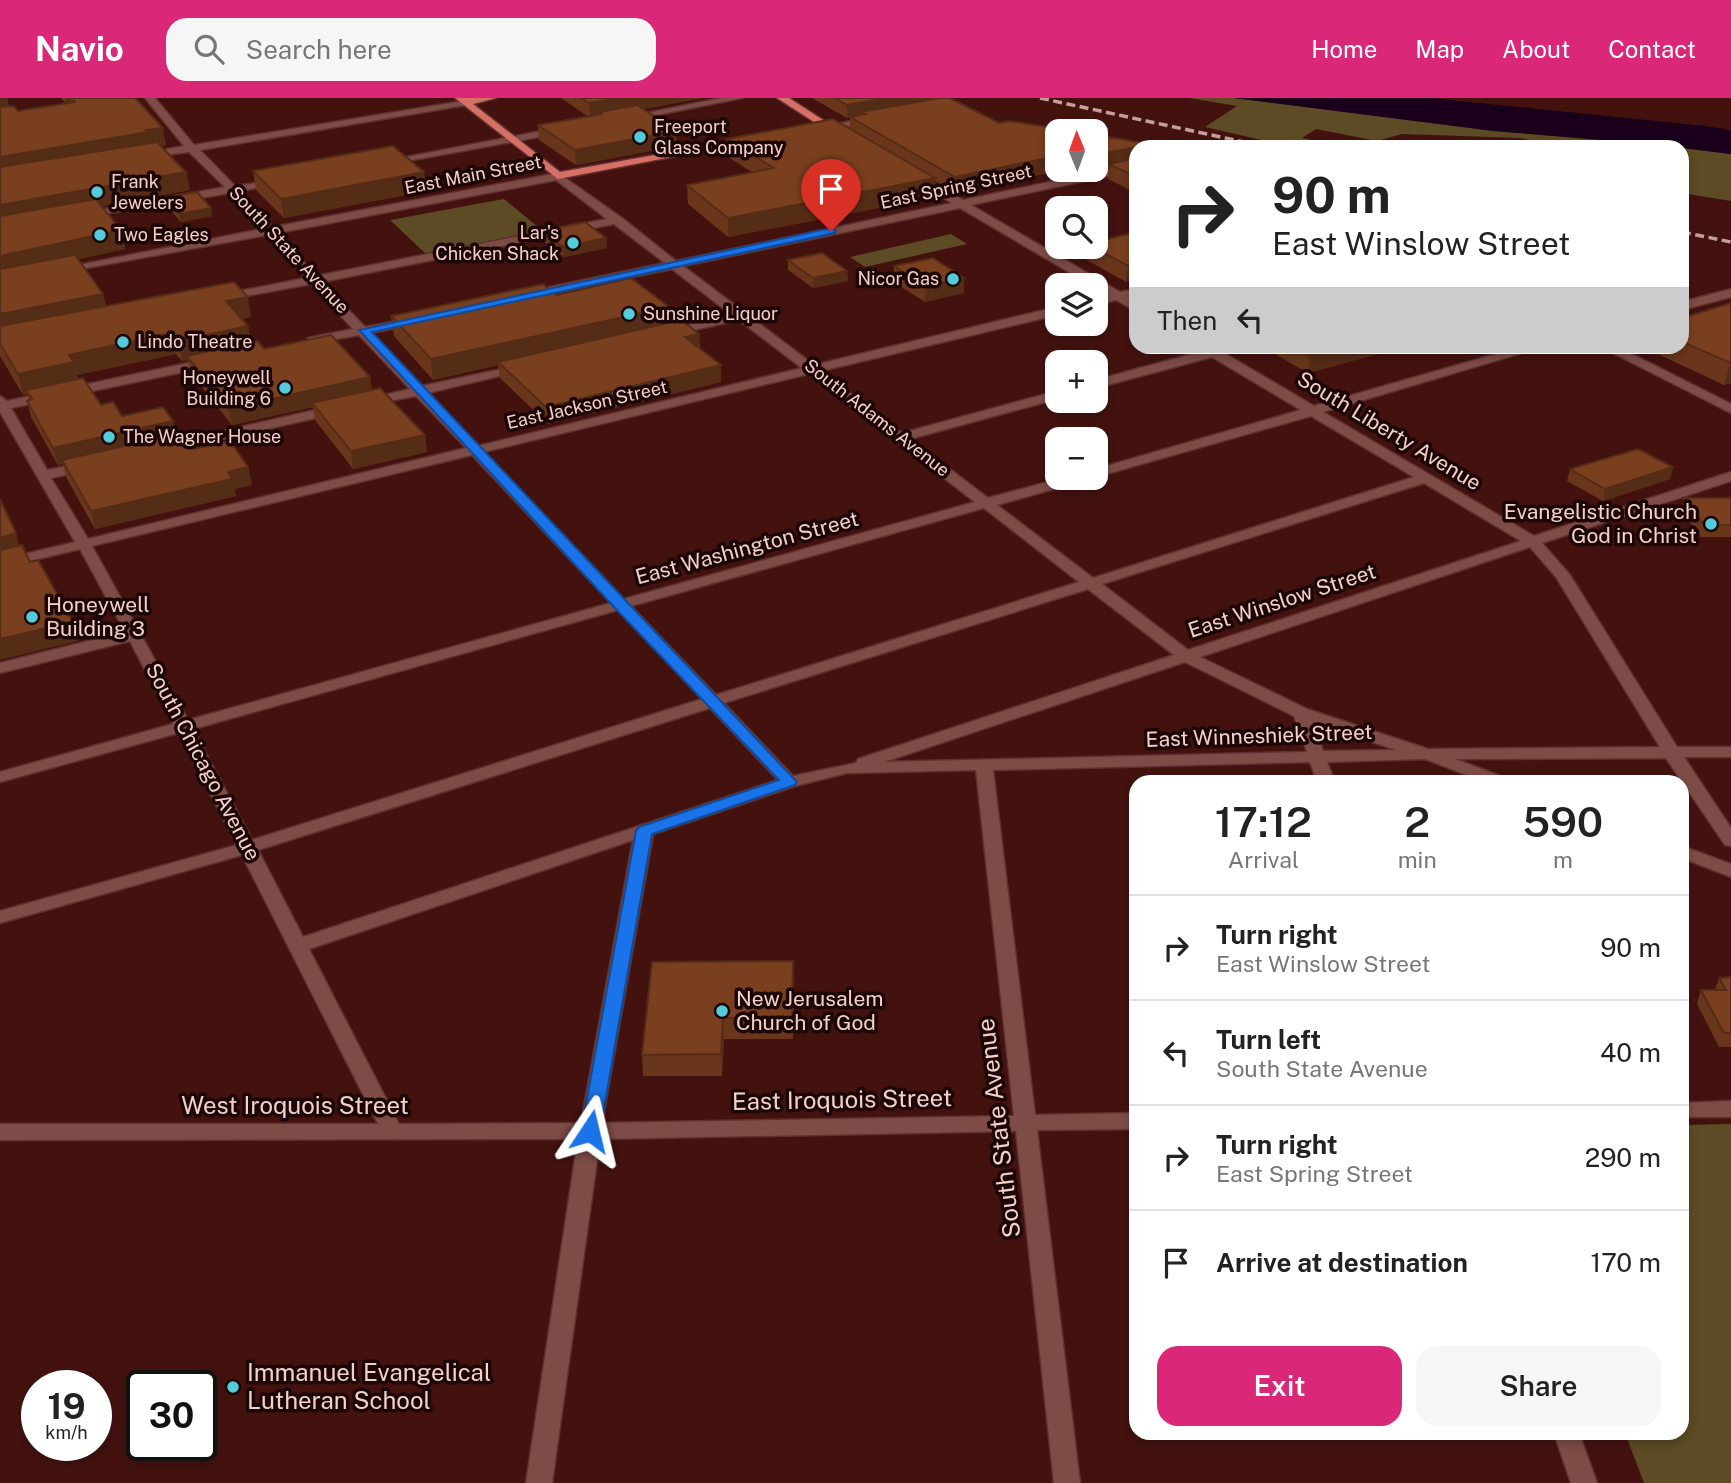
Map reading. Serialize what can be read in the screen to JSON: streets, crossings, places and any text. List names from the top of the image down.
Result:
{
  "streets": {
    "main road": ["East Main Street", "South Adams Avenue"],
    "street": [
      "East Spring Street",
      "South State Avenue",
      "East Jackson Street",
      "South Liberty Avenue",
      "East Washington Street",
      "East Winslow Street",
      "East Winneshiek Street",
      "South Chicago Avenue",
      "East Iroquois Street",
      "West Iroquois Street"
    ]
  },
  "crossings": [
    ["East Main Street", "South State Avenue"],
    ["East Main Street", "South Adams Avenue"],
    ["East Spring Street", "South Adams Avenue"],
    ["South State Avenue", "East Jackson Street"],
    ["South State Avenue", "East Washington Street"],
    ["South State Avenue", "East Winneshiek Street"],
    ["South State Avenue", "East Iroquois Street"],
    ["East Jackson Street", "South Adams Avenue"],
    ["East Jackson Street", "South Chicago Avenue"],
    ["South Adams Avenue", "East Washington Street"],
    ["South Adams Avenue", "East Winslow Street"],
    ["South Adams Avenue", "East Winneshiek Street"],
    ["South Liberty Avenue", "East Winslow Street"],
    ["South Liberty Avenue", "East Winneshiek Street"],
    ["East Washington Street", "South Chicago Avenue"],
    ["East Winslow Street", "East Winneshiek Street"],
    ["South Chicago Avenue", "West Iroquois Street"],
    ["East Iroquois Street", "West Iroquois Street"]
  ],
  "places": [
    "Freeport Glass Company",
    "Frank Jewelers",
    "Two Eagles",
    "Lar's Chicken Shack",
    "Nicor Gas",
    "Sunshine Liquor",
    "Lindo Theatre",
    "Honeywell Building 6",
    "The Wagner House",
    "Evangelistic Church God in Christ",
    "Honeywell Building 3",
    "New Jerusalem Church of God",
    "Immanuel Evangelical Lutheran School"
  ],
  "north": "top",
  "page": {
    "header": "Navio",
    "search": "Search here",
    "nav": [
      "Home",
      "Map",
      "About",
      "Contact"
    ],
    "map_buttons": ["+", "−"],
    "turn": ["90 m", "East Winslow Street"],
    "then": "Then",
    "eta": [
      "17:12",
      "Arrival",
      "2",
      "min",
      "590",
      "m"
    ],
    "list": [
      {
        "name": "Turn right",
        "note": "East Winslow Street",
        "value": "90 m"
      },
      {
        "name": "Turn left",
        "note": "South State Avenue",
        "value": "40 m"
      },
      {
        "name": "Turn right",
        "note": "East Spring Street",
        "value": "290 m"
      },
      {
        "name": "Arrive at destination",
        "value": "170 m"
      }
    ],
    "buttons": ["Exit", "Share"],
    "speed": "19 km/h",
    "limit": "30"
  }
}
